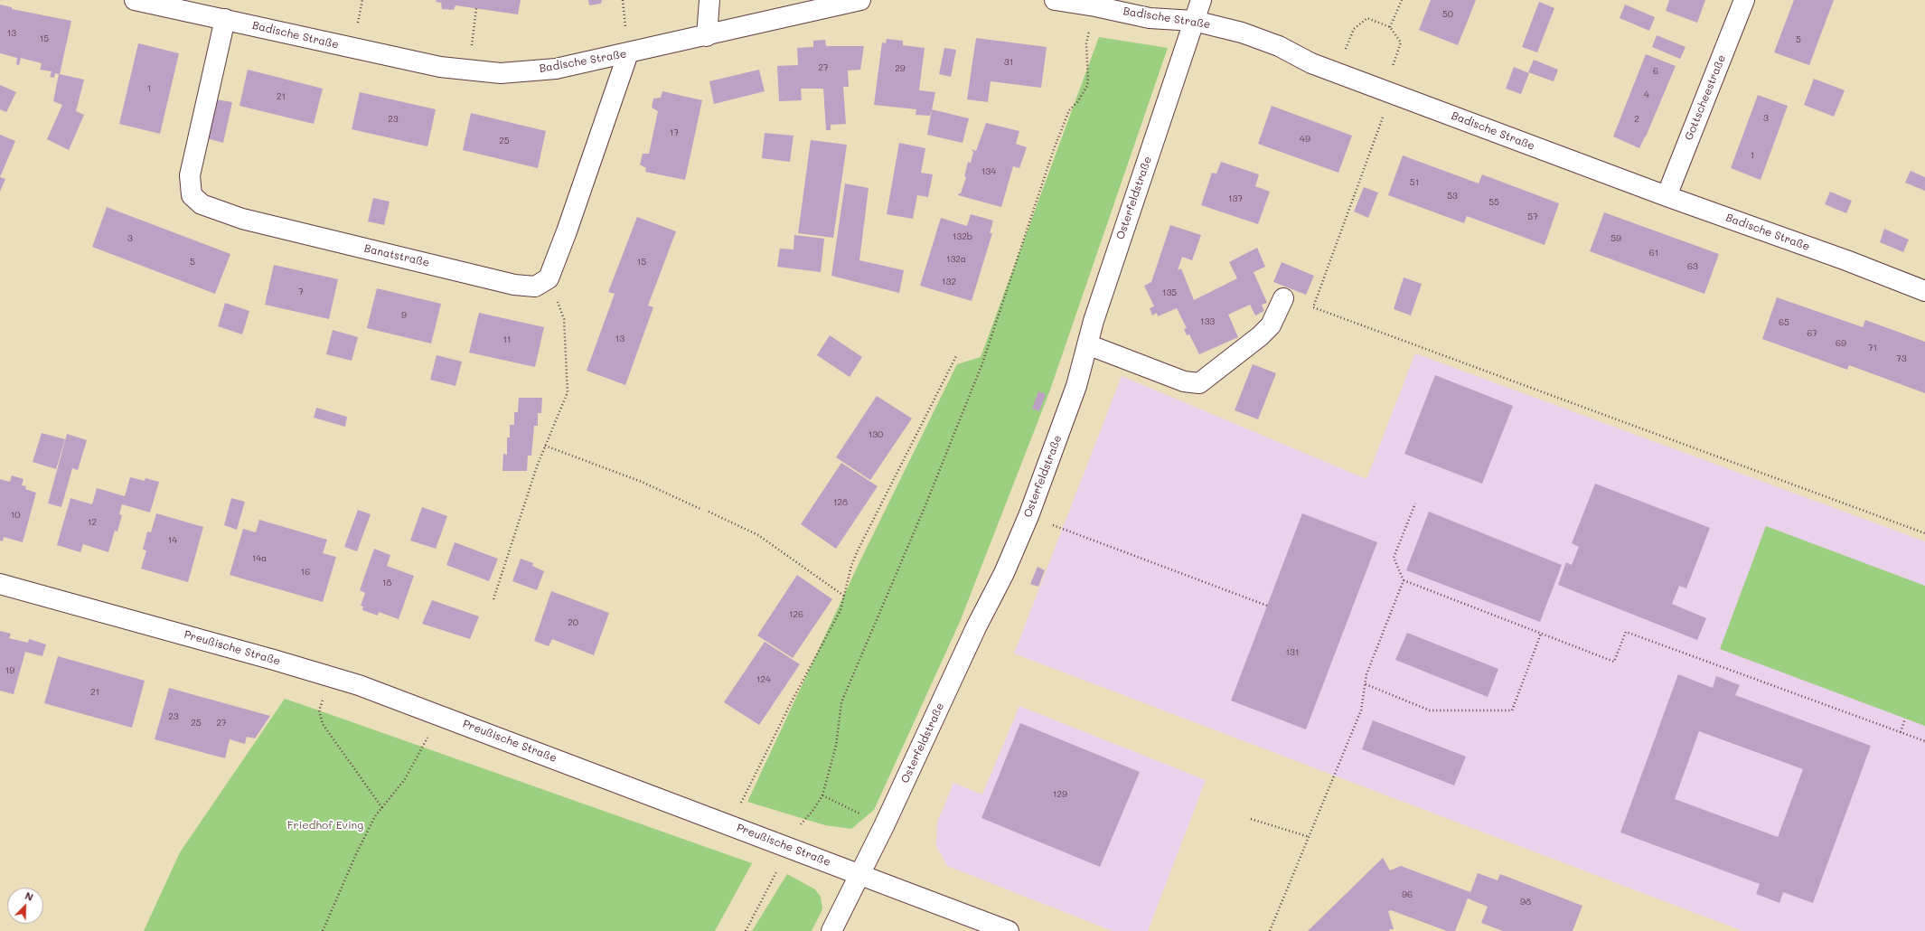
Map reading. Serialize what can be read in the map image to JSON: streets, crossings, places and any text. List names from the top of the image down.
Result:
{
  "streets": {
    "street": [
      "Badische Straße",
      "Gottscheestraße",
      "Osterfeldstraße",
      "Banatstraße",
      "Preußische Straße"
    ]
  },
  "crossings": [
    ["Badische Straße", "Gottscheestraße"],
    ["Badische Straße", "Osterfeldstraße"],
    ["Badische Straße", "Banatstraße"],
    ["Osterfeldstraße", "Preußische Straße"]
  ],
  "parks": ["Friedhof Eving"],
  "house_numbers": [
    "50",
    "13",
    "15",
    "5",
    "31",
    "27",
    "29",
    "6",
    "1",
    "4",
    "21",
    "3",
    "23",
    "2",
    "17",
    "49",
    "25",
    "1",
    "134",
    "51",
    "53",
    "137",
    "55",
    "57",
    "132b",
    "3",
    "59",
    "61",
    "132a",
    "5",
    "15",
    "63",
    "132",
    "7",
    "135",
    "9",
    "133",
    "65",
    "67",
    "13",
    "11",
    "69",
    "71",
    "73",
    "130",
    "128",
    "10",
    "12",
    "14",
    "14a",
    "16",
    "18",
    "126",
    "20",
    "131",
    "19",
    "124",
    "21",
    "23",
    "25",
    "27",
    "129",
    "96",
    "98"
  ],
  "north": "top right"
}
